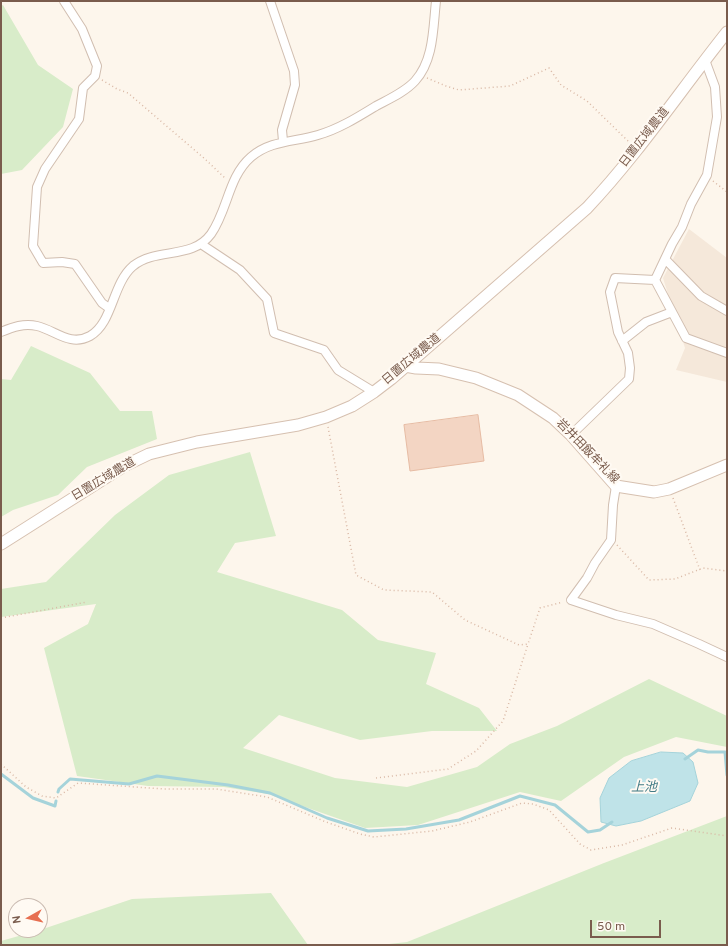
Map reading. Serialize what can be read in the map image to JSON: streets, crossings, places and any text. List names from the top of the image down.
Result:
{
  "streets": {
    "street": ["日置広域農道", "岩井田飯牟礼線"]
  },
  "crossings": [
    ["日置広域農道", "岩井田飯牟礼線"]
  ],
  "water": ["上池"],
  "scale_bar": "50 m",
  "north": "left"
}
